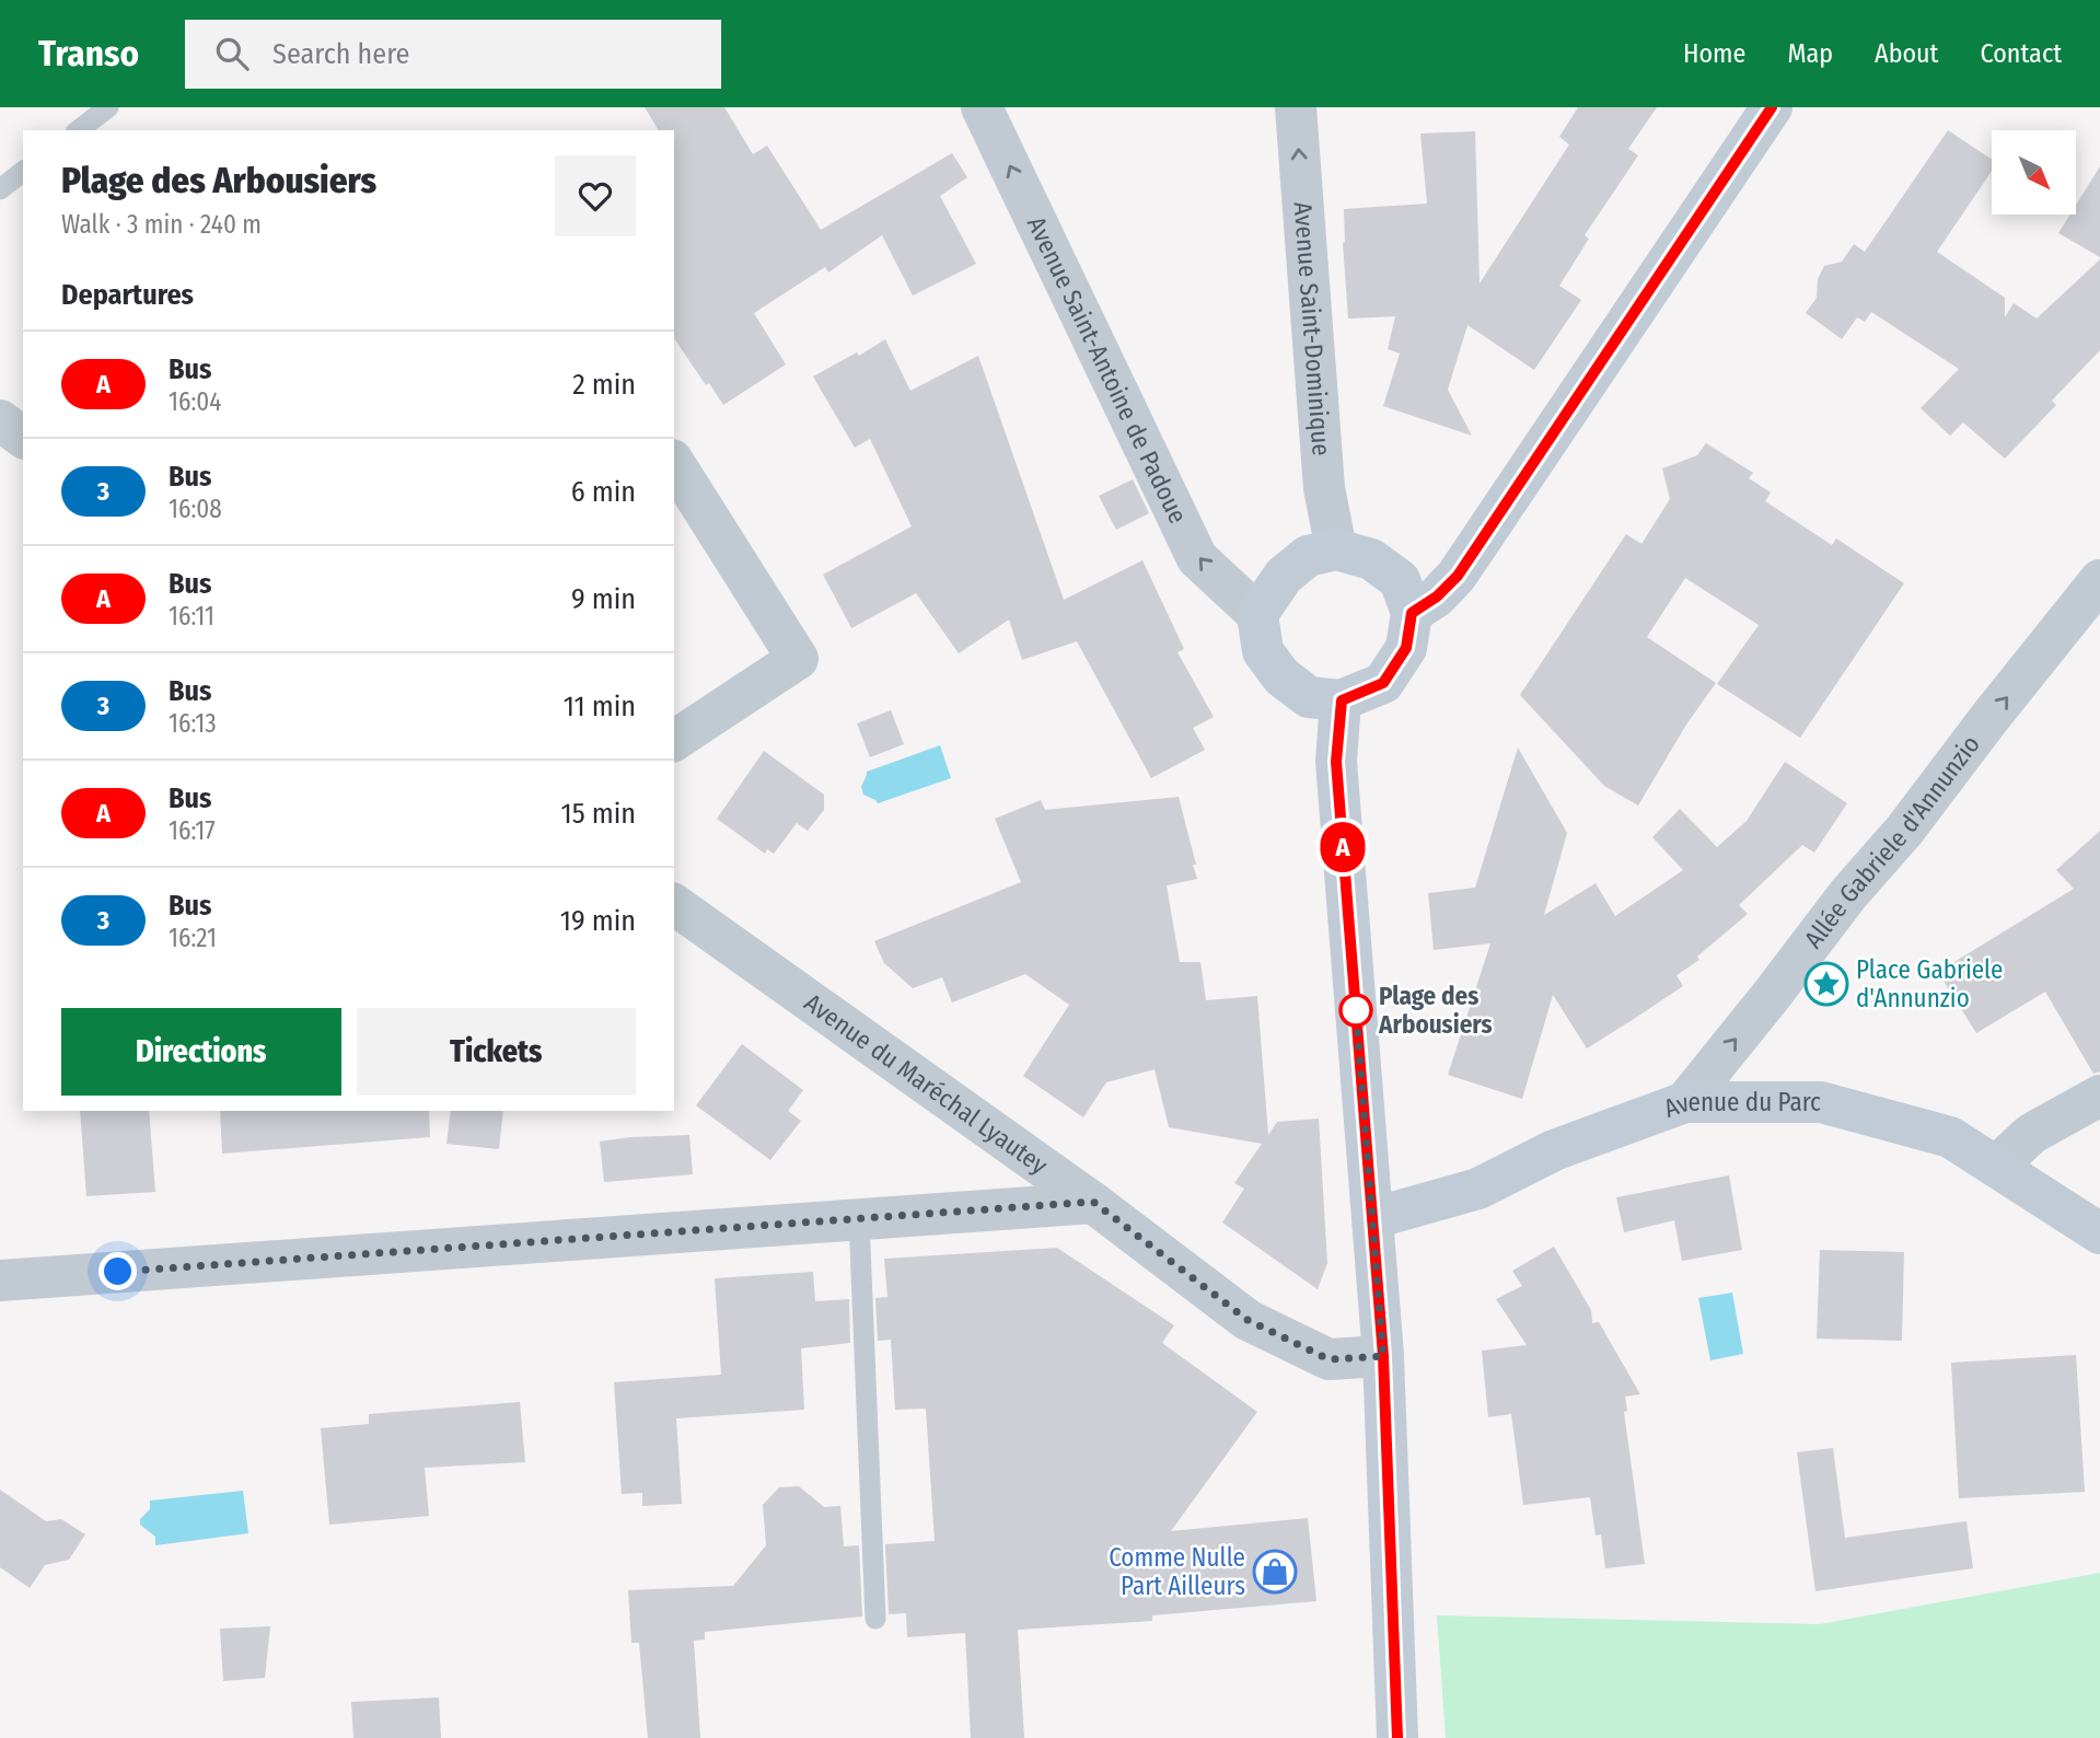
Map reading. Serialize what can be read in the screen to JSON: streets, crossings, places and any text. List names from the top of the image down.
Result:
{
  "streets": {
    "main road": ["Avenue du Parc"],
    "street": [
      "Avenue Saint-Dominique",
      "Avenue Saint-Antoine de Padoue",
      "Allée Gabriele d'Annunzio",
      "Avenue du Maréchal Lyautey"
    ]
  },
  "crossings": [
    ["Avenue Saint-Dominique", "Avenue Saint-Antoine de Padoue"],
    ["Allée Gabriele d'Annunzio", "Avenue du Parc"]
  ],
  "one_way": ["Avenue Saint-Dominique", "Avenue Saint-Antoine de Padoue", "Allée Gabriele d'Annunzio"],
  "places": {
    "place": ["Place Gabriele d'Annunzio"],
    "other": ["Plage des Arbousiers"],
    "shop": ["Comme Nulle Part Ailleurs"]
  },
  "lines": ["bus line A"],
  "north": "bottom right",
  "page": {
    "header": "Transo",
    "search": "Search here",
    "nav": [
      "Home",
      "Map",
      "About",
      "Contact"
    ],
    "on_map": "A",
    "heading": [
      ["Plage des Arbousiers", "Walk · 3 min · 240 m"],
      "Departures"
    ],
    "list": [
      {
        "mark": "A",
        "name": "Bus",
        "note": "16:04",
        "value": "2 min"
      },
      {
        "mark": "3",
        "name": "Bus",
        "note": "16:08",
        "value": "6 min"
      },
      {
        "mark": "A",
        "name": "Bus",
        "note": "16:11",
        "value": "9 min"
      },
      {
        "mark": "3",
        "name": "Bus",
        "note": "16:13",
        "value": "11 min"
      },
      {
        "mark": "A",
        "name": "Bus",
        "note": "16:17",
        "value": "15 min"
      },
      {
        "mark": "3",
        "name": "Bus",
        "note": "16:21",
        "value": "19 min"
      }
    ],
    "buttons": ["Directions", "Tickets"]
  }
}
